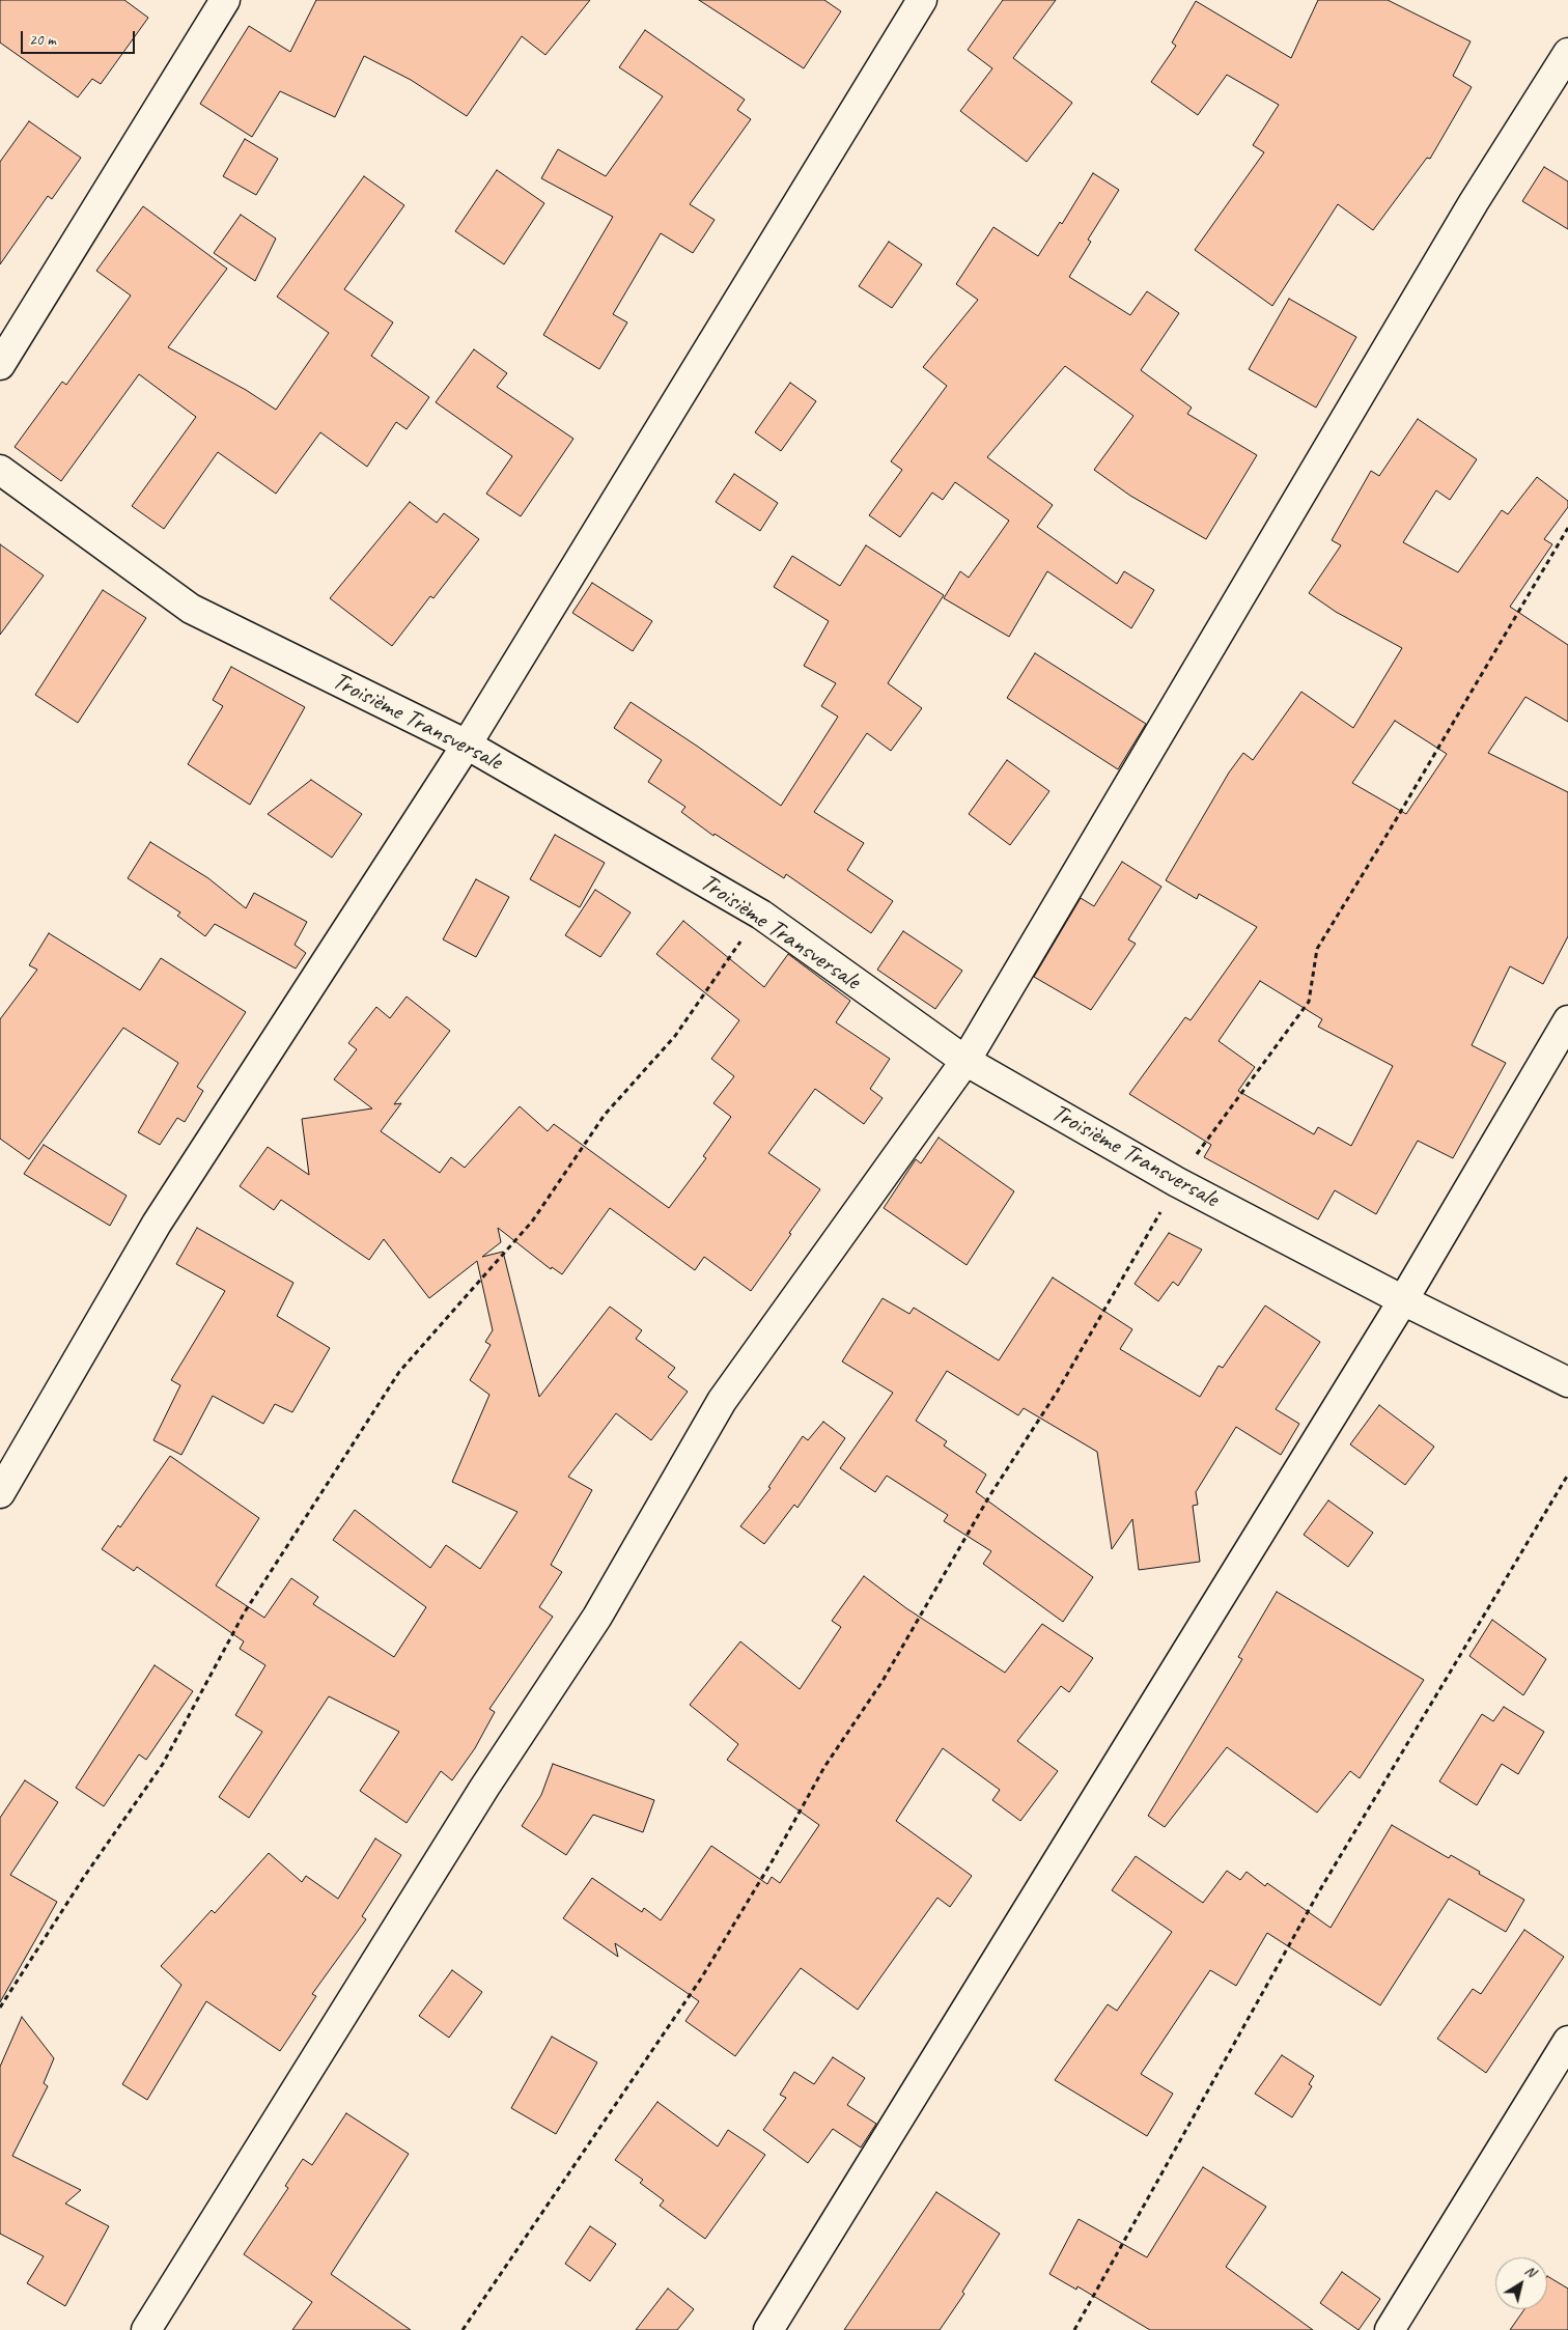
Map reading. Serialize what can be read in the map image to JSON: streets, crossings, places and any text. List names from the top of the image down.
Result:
{
  "streets": {
    "street": ["Troisième Transversale"]
  },
  "scale_bar": "20 m",
  "north": "top right"
}
